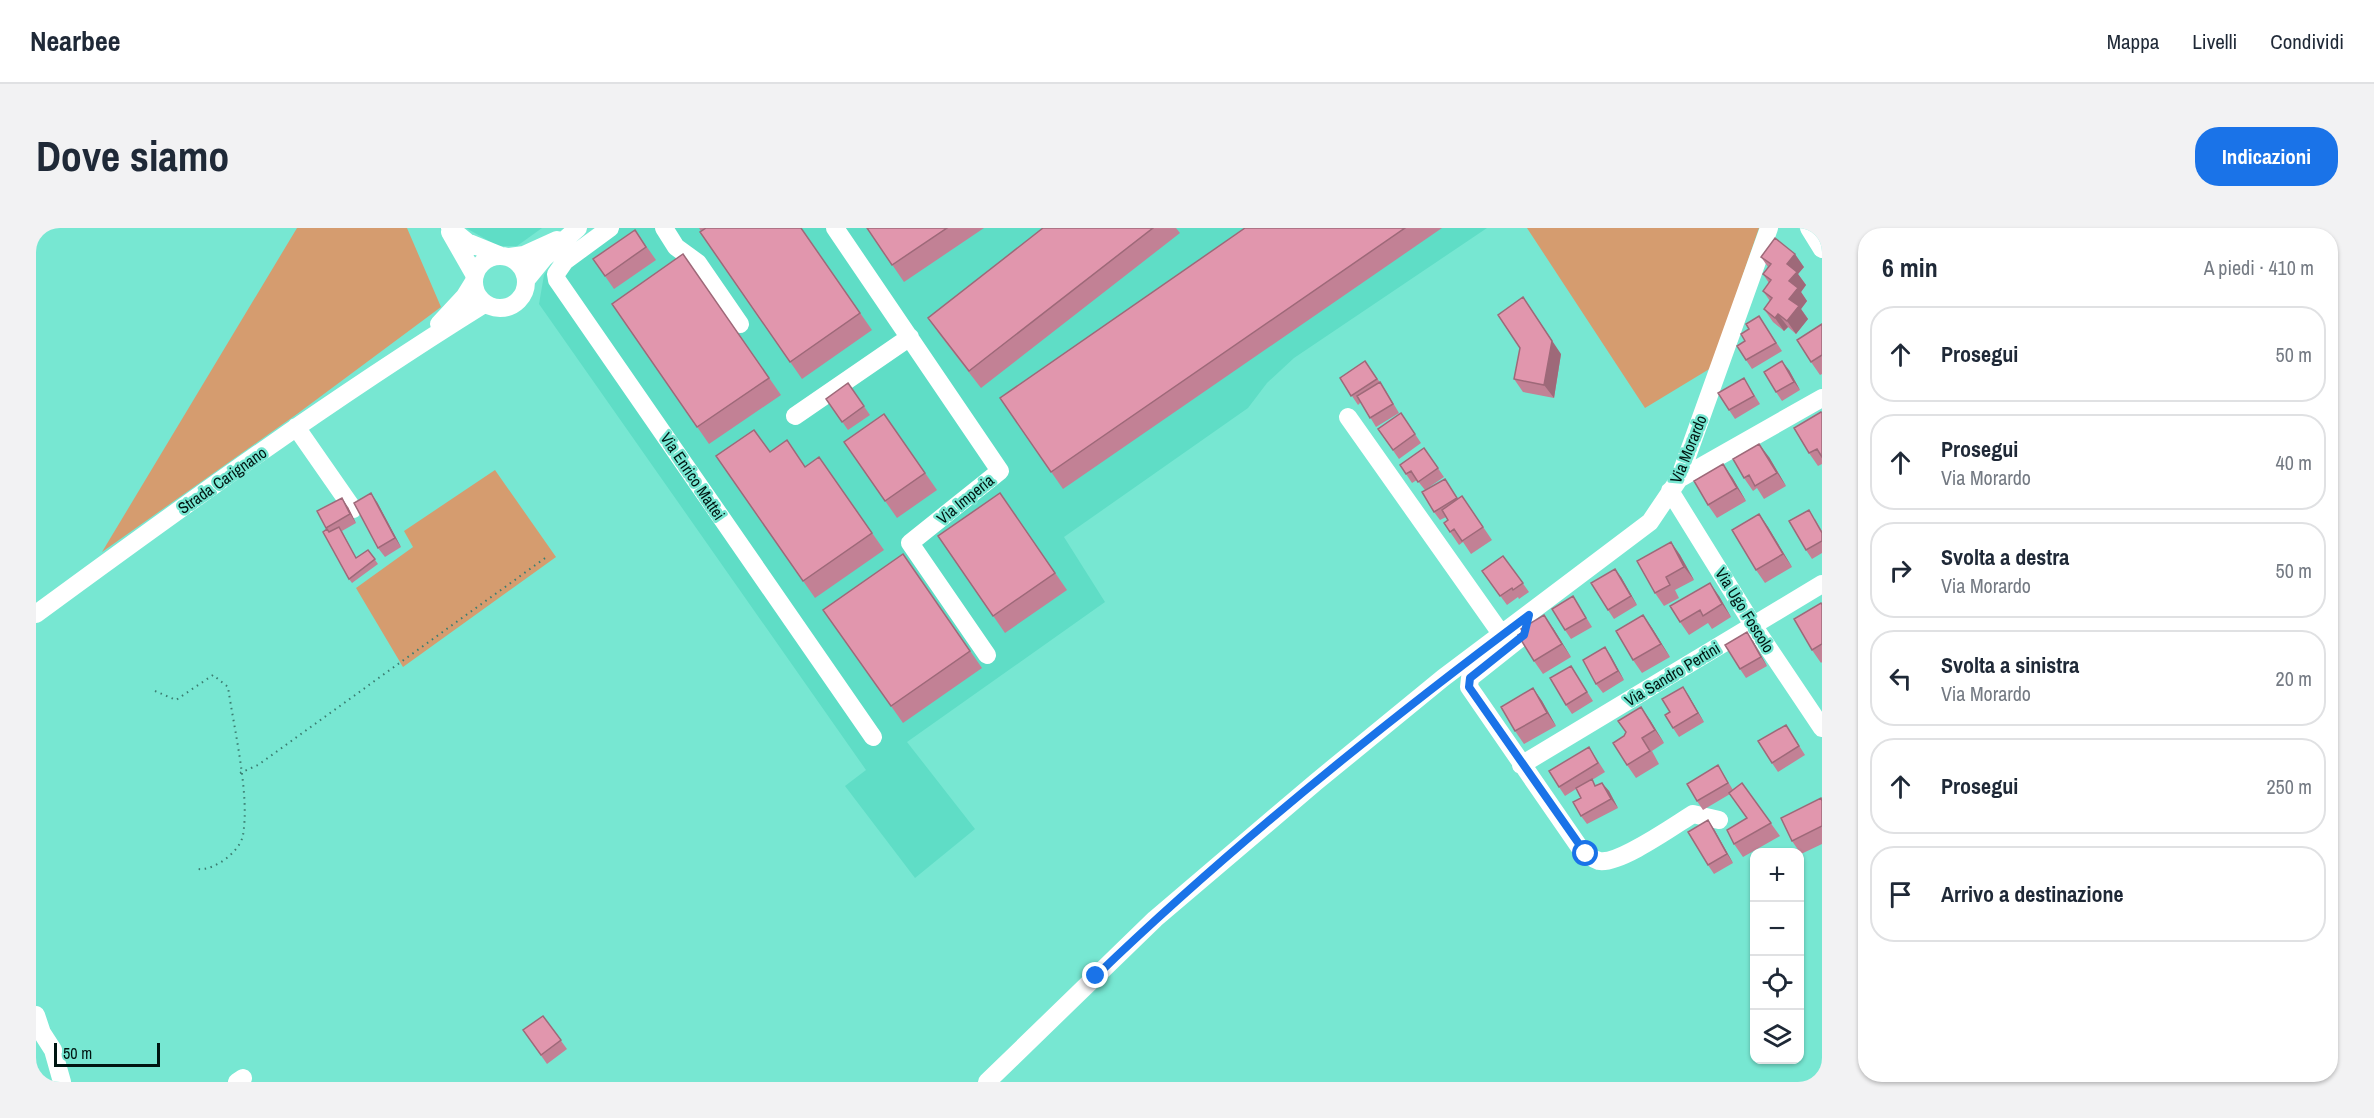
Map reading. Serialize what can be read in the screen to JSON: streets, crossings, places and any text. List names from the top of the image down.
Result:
{
  "streets": {
    "street": [
      "Via Morardo",
      "Via Enrico Mattei",
      "Strada Carignano",
      "Via Imperia",
      "Via Ugo Foscolo",
      "Via Sandro Pertini"
    ]
  },
  "crossings": [
    ["Via Morardo", "Via Ugo Foscolo"],
    ["Via Morardo", "Via Sandro Pertini"],
    ["Via Ugo Foscolo", "Via Sandro Pertini"]
  ],
  "scale_bar": "50 m",
  "page": {
    "header": "Nearbee",
    "nav": ["Mappa", "Livelli", "Condividi"],
    "buttons": "Indicazioni",
    "title": "Dove siamo",
    "heading": ["6 min", "A piedi · 410 m"],
    "list": [
      ["Prosegui", "50 m"],
      ["Prosegui", "Via Morardo", "40 m"],
      ["Svolta a destra", "Via Morardo", "50 m"],
      ["Svolta a sinistra", "Via Morardo", "20 m"],
      ["Prosegui", "250 m"],
      "Arrivo a destinazione"
    ],
    "map_buttons": ["+", "−"],
    "scale": "50 m"
  }
}
